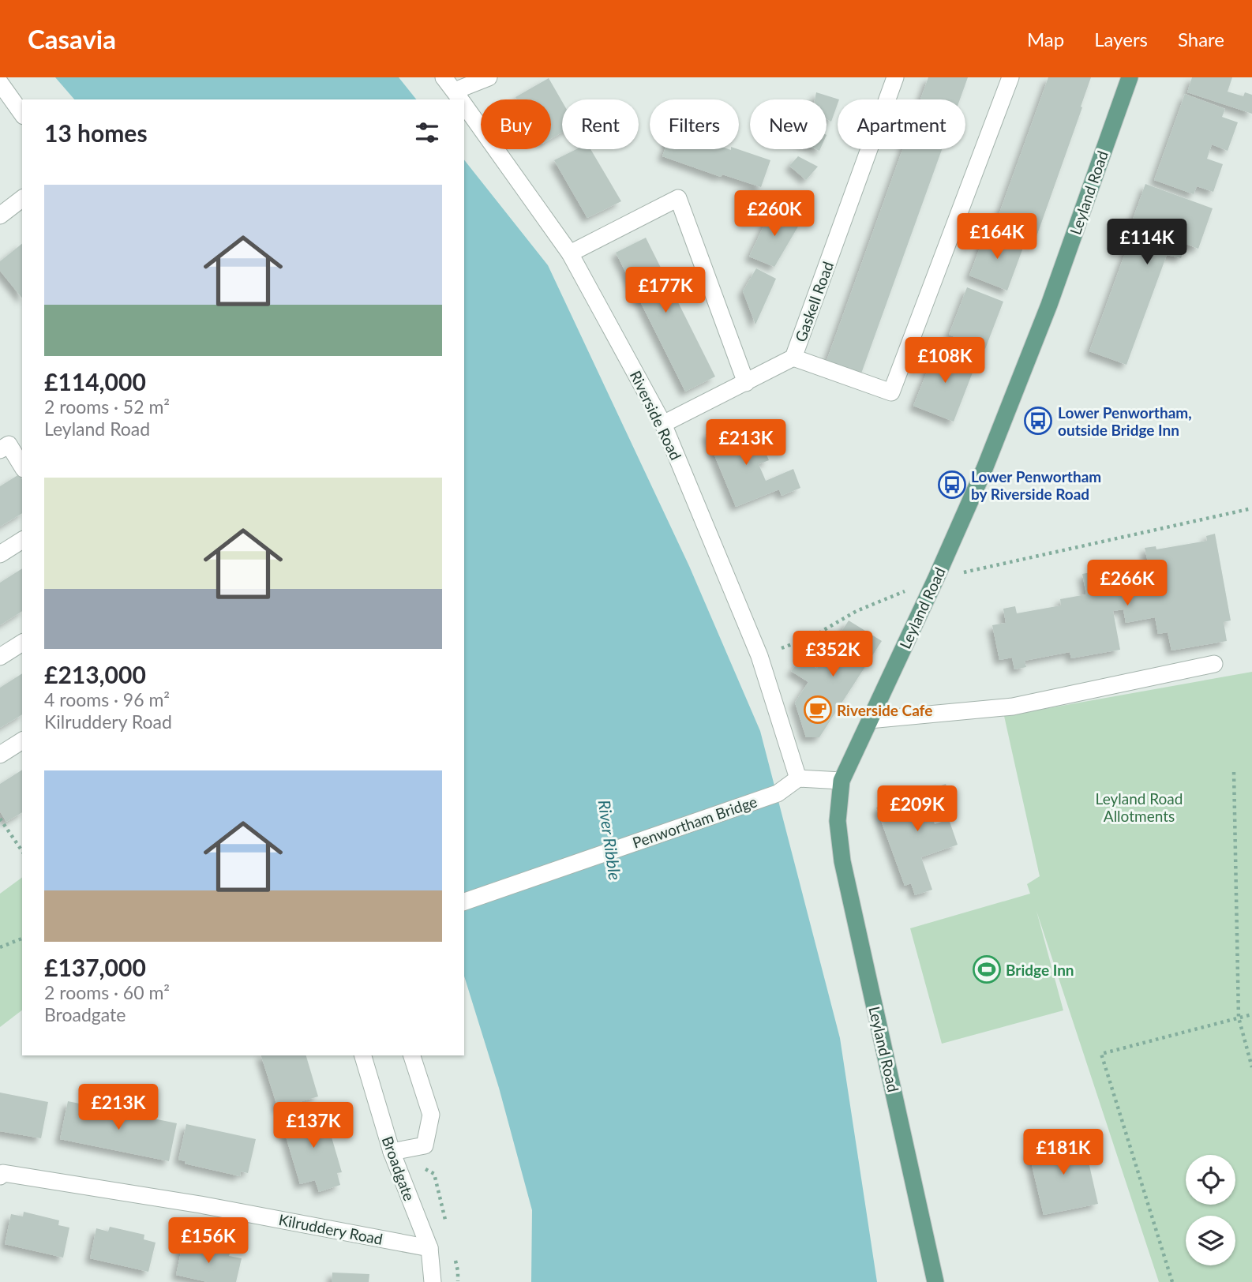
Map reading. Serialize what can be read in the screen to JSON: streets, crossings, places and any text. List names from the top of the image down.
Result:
{
  "streets": {
    "main road": ["Leyland Road"],
    "street": [
      "Gaskell Road",
      "Riverside Road",
      "Penwortham Bridge",
      "Broadgate",
      "Kilruddery Road"
    ]
  },
  "crossings": [
    ["Gaskell Road", "Riverside Road"],
    ["Riverside Road", "Penwortham Bridge"],
    ["Broadgate", "Kilruddery Road"]
  ],
  "water": ["River Ribble"],
  "parks": ["Leyland Road Allotments"],
  "places": {
    "bus stop": ["Lower Penwortham, outside Bridge Inn", "Lower Penwortham by Riverside Road"],
    "cafe": ["Riverside Cafe"],
    "sports": ["Bridge Inn"]
  },
  "page": {
    "header": "Casavia",
    "nav": ["Map", "Layers", "Share"],
    "chip": [
      "Buy",
      "Rent",
      "Filters",
      "New",
      "Apartment"
    ],
    "heading": "13 homes",
    "list": [
      {
        "name": "£114,000",
        "note": "2 rooms · 52 m² · Leyland Road"
      },
      {
        "name": "£213,000",
        "note": "4 rooms · 96 m² · Kilruddery Road"
      },
      {
        "name": "£137,000",
        "note": "2 rooms · 60 m² · Broadgate"
      }
    ],
    "price": [
      "£260K",
      "£164K",
      "£114K",
      "£177K",
      "£108K",
      "£213K",
      "£266K",
      "£352K",
      "£209K",
      "£213K",
      "£137K",
      "£181K",
      "£156K"
    ]
  }
}
